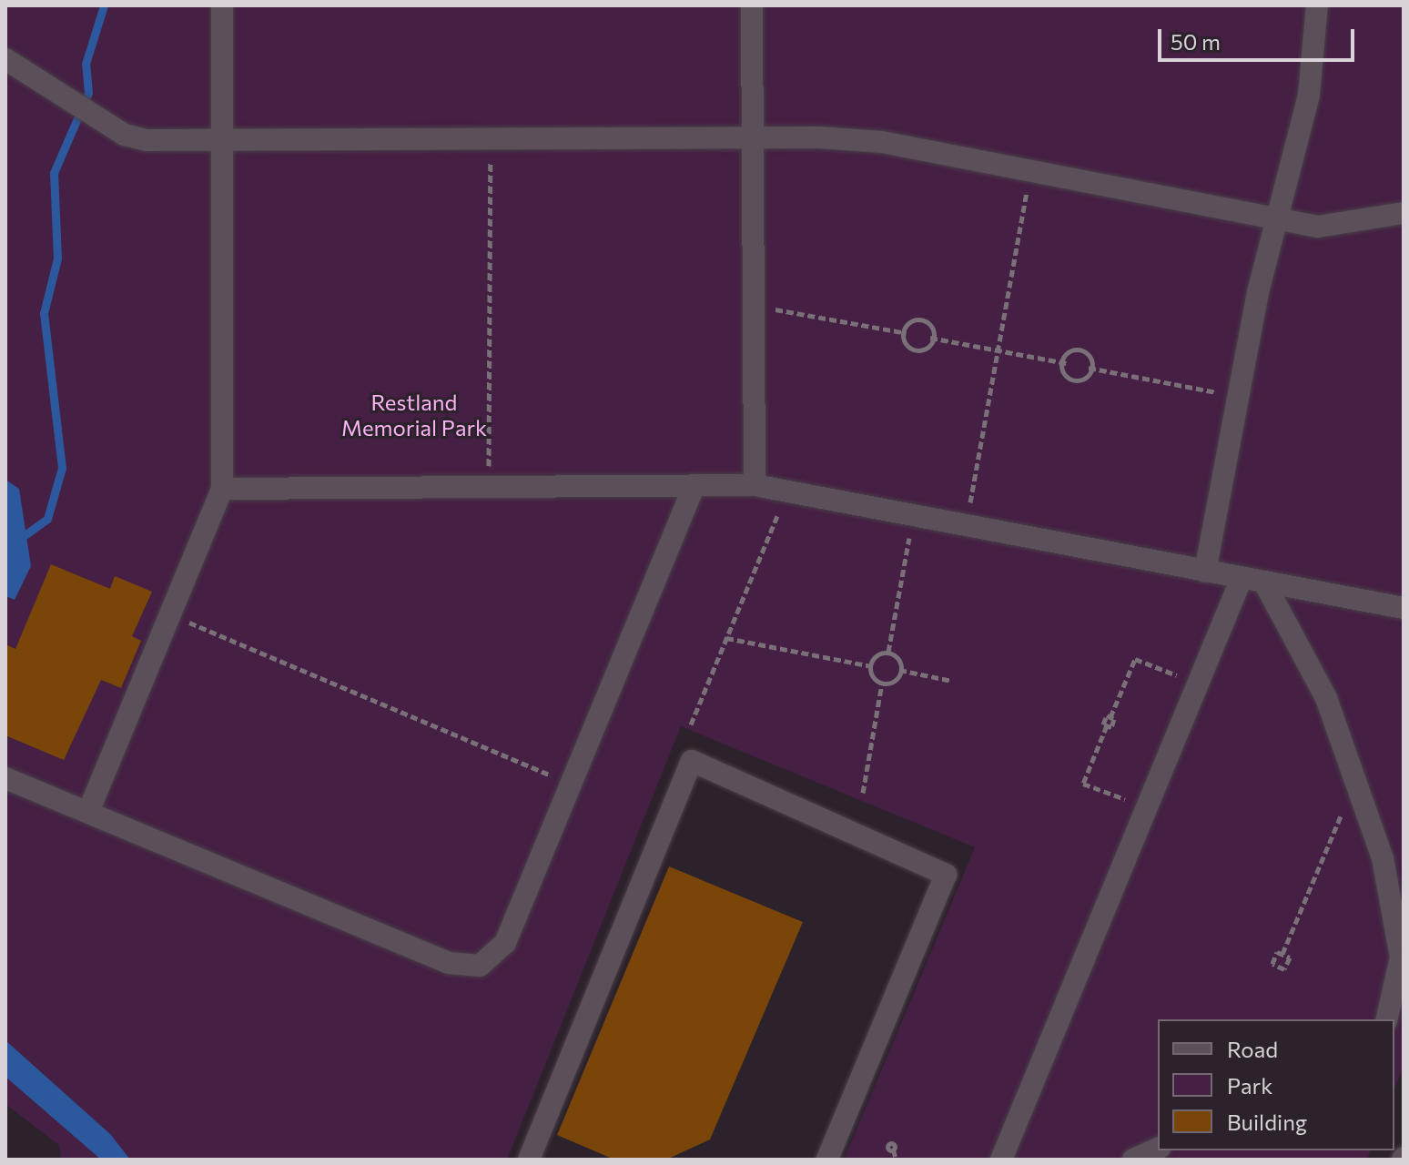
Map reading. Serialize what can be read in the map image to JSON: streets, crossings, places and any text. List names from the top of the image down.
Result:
{
  "parks": ["Restland Memorial Park"],
  "legend": ["Road", "Park", "Building"],
  "scale_bar": "50 m"
}
